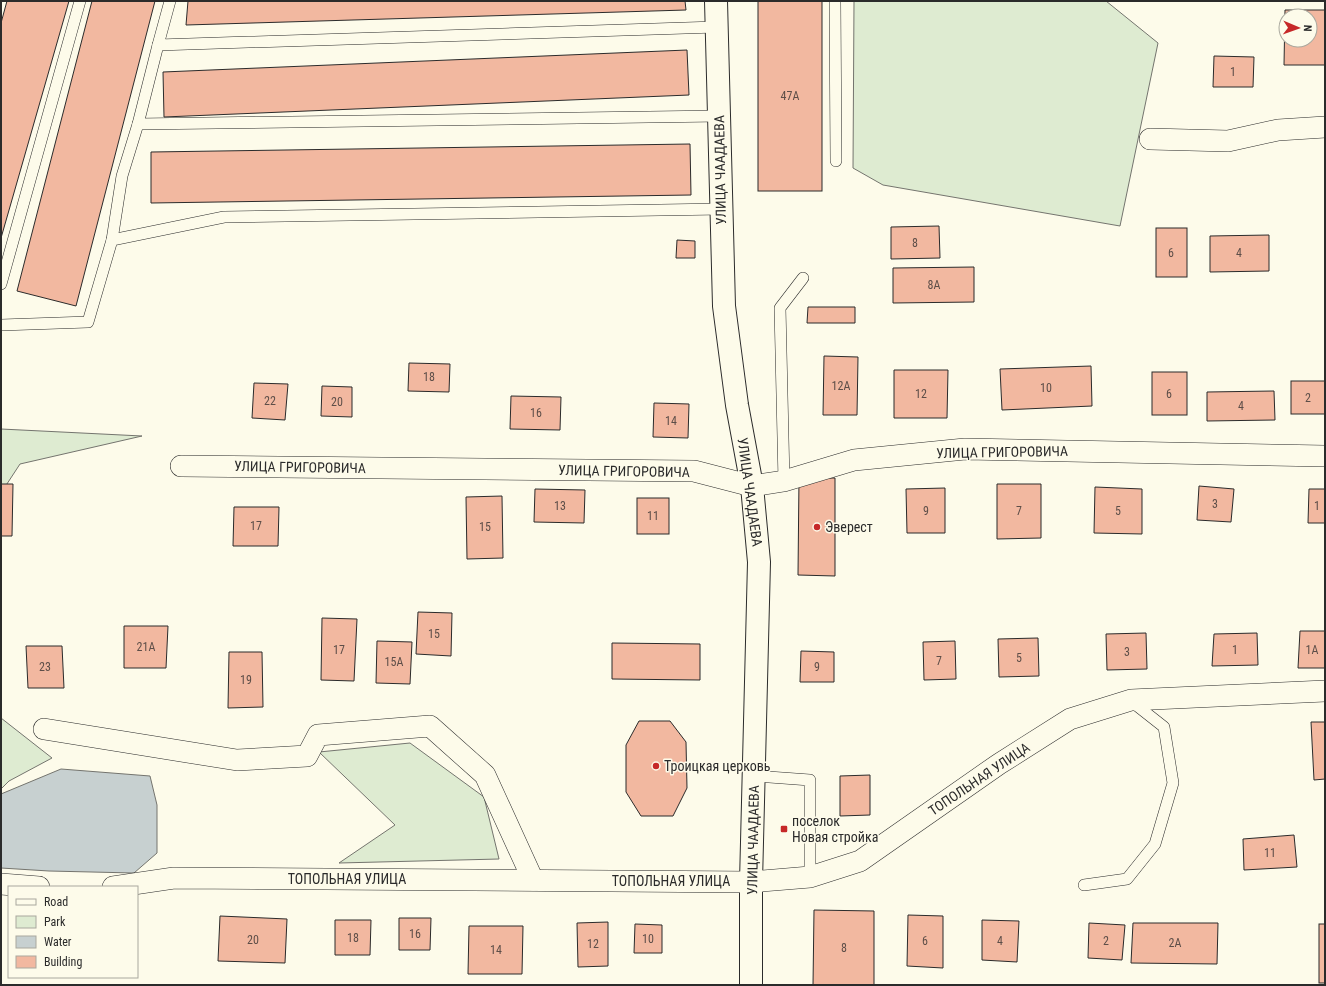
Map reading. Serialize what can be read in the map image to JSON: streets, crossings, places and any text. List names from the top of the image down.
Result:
{
  "streets": {
    "street": ["УЛИЦА ЧААДАЕВА", "УЛИЦА ГРИГОРОВИЧА", "ТОПОЛЬНАЯ УЛИЦА"]
  },
  "crossings": [
    ["УЛИЦА ЧААДАЕВА", "УЛИЦА ГРИГОРОВИЧА"],
    ["УЛИЦА ЧААДАЕВА", "ТОПОЛЬНАЯ УЛИЦА"]
  ],
  "places": {
    "other": ["Эверест", "Троицкая церковь"],
    "transit": ["поселок Новая стройка"]
  },
  "house_numbers": [
    "1",
    "47А",
    "8",
    "6",
    "4",
    "8А",
    "18",
    "12А",
    "10",
    "12",
    "6",
    "2",
    "22",
    "20",
    "4",
    "16",
    "14",
    "3",
    "13",
    "1",
    "9",
    "7",
    "5",
    "11",
    "17",
    "15",
    "15",
    "21А",
    "17",
    "1",
    "1А",
    "3",
    "5",
    "7",
    "15А",
    "23",
    "9",
    "19",
    "11",
    "16",
    "18",
    "10",
    "20",
    "6",
    "4",
    "2",
    "2А",
    "12",
    "8",
    "14"
  ],
  "legend": [
    "Road",
    "Park",
    "Water",
    "Building"
  ],
  "north": "right"
}
